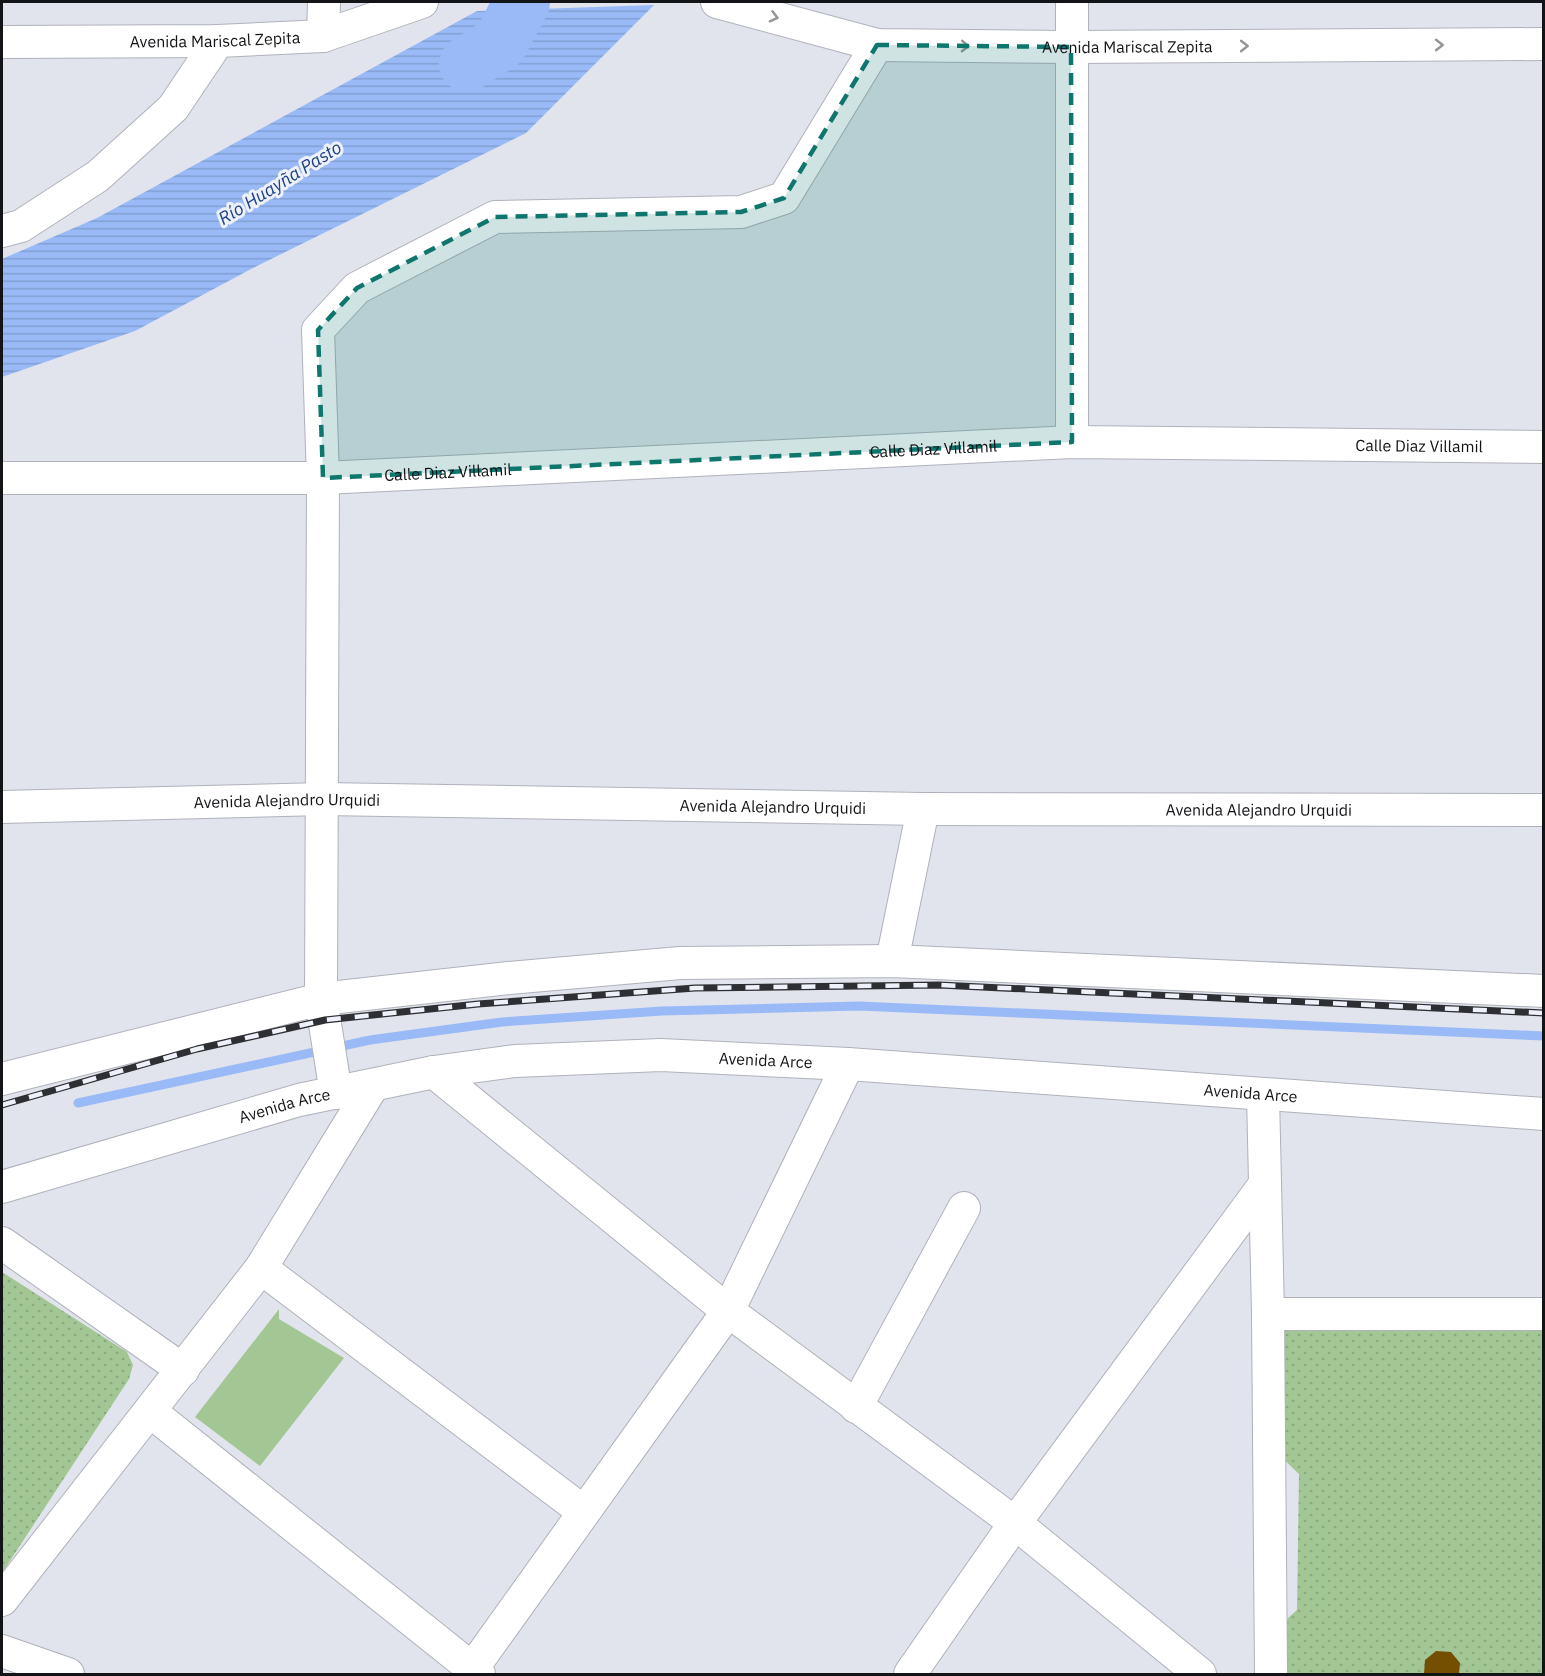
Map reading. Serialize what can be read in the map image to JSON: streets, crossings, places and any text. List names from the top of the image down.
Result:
{
  "streets": {
    "street": [
      "Avenida Mariscal Zepita",
      "Calle Diaz Villamil",
      "Avenida Alejandro Urquidi",
      "Avenida Arce"
    ]
  },
  "one_way": ["Avenida Mariscal Zepita"],
  "water": ["Río Huayña Pasto"]
}
